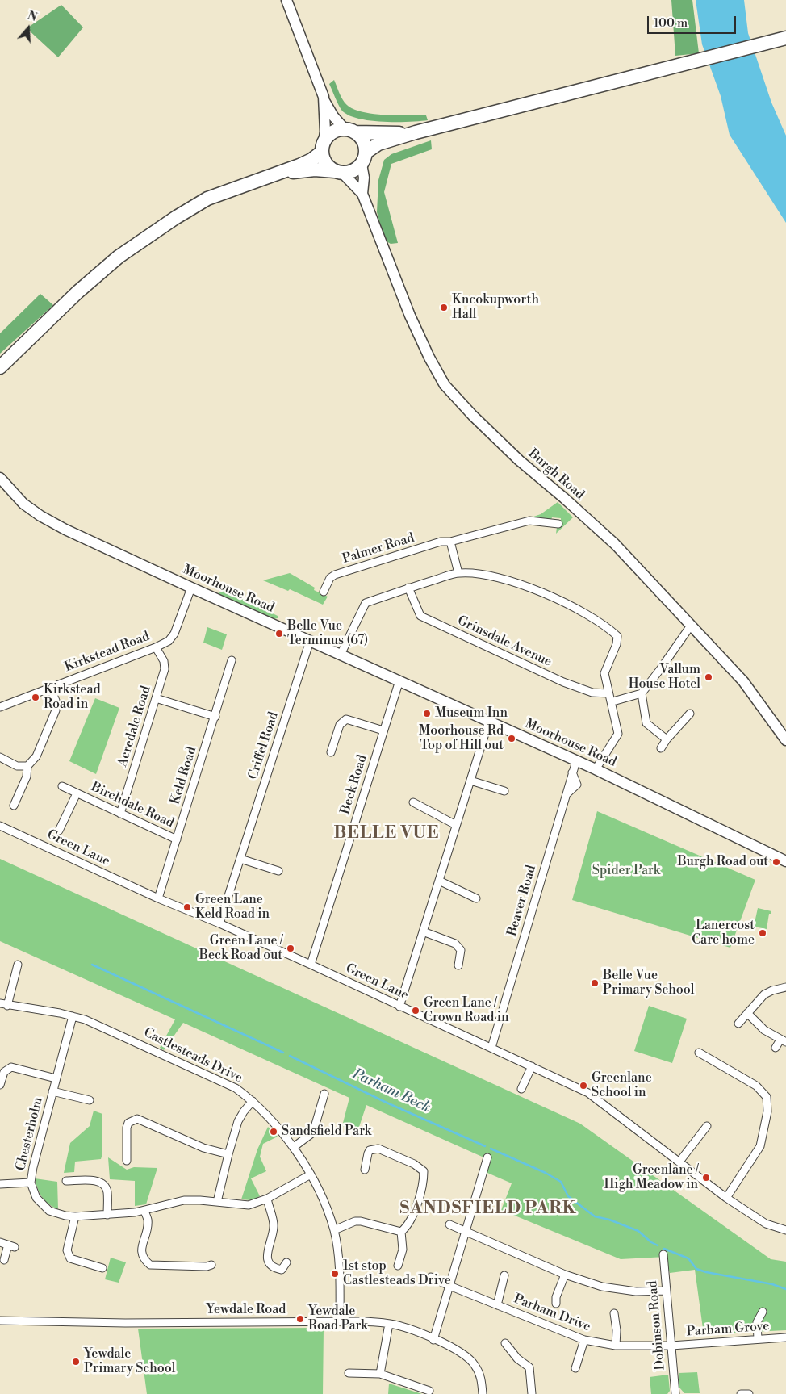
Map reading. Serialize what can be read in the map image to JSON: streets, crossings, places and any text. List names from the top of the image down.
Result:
{
  "streets": {
    "street": [
      "Burgh Road",
      "Palmer Road",
      "Moorhouse Road",
      "Grinsdale Avenue",
      "Kirkstead Road",
      "Acredale Road",
      "Criffel Road",
      "Keld Road",
      "Beck Road",
      "Birchdale Road",
      "Green Lane",
      "Beaver Road",
      "Castlesteads Drive",
      "Chesterholm",
      "Yewdale Road",
      "Parham Drive",
      "Dobinson Road",
      "Parham Grove"
    ]
  },
  "crossings": [
    ["Moorhouse Road", "Kirkstead Road"],
    ["Moorhouse Road", "Criffel Road"],
    ["Moorhouse Road", "Beck Road"],
    ["Moorhouse Road", "Beaver Road"],
    ["Kirkstead Road", "Acredale Road"],
    ["Acredale Road", "Birchdale Road"],
    ["Criffel Road", "Green Lane"],
    ["Keld Road", "Birchdale Road"],
    ["Keld Road", "Green Lane"],
    ["Beck Road", "Green Lane"],
    ["Green Lane", "Beaver Road"],
    ["Castlesteads Drive", "Chesterholm"],
    ["Castlesteads Drive", "Yewdale Road"],
    ["Parham Drive", "Dobinson Road"],
    ["Parham Drive", "Parham Grove"],
    ["Dobinson Road", "Parham Grove"]
  ],
  "districts": ["BELLE VUE", "SANDSFIELD PARK"],
  "water": ["Parham Beck"],
  "parks": ["Spider Park"],
  "places": [
    "Kncokupworth Hall",
    "Belle Vue Terminus (67)",
    "Vallum House Hotel",
    "Kirkstead Road in",
    "Museum Inn",
    "Moorhouse Rd Top of Hill out",
    "Burgh Road out",
    "Green Lane Keld Road in",
    "Lanercost Care home",
    "Green Lane / Beck Road out",
    "Belle Vue Primary School",
    "Green Lane / Crown Road in",
    "Greenlane School in",
    "Sandsfield Park",
    "Greenlane / High Meadow in",
    "1st stop Castlesteads Drive",
    "Yewdale Road Park",
    "Yewdale Primary School"
  ],
  "scale_bar": "100 m",
  "north": "top"
}
